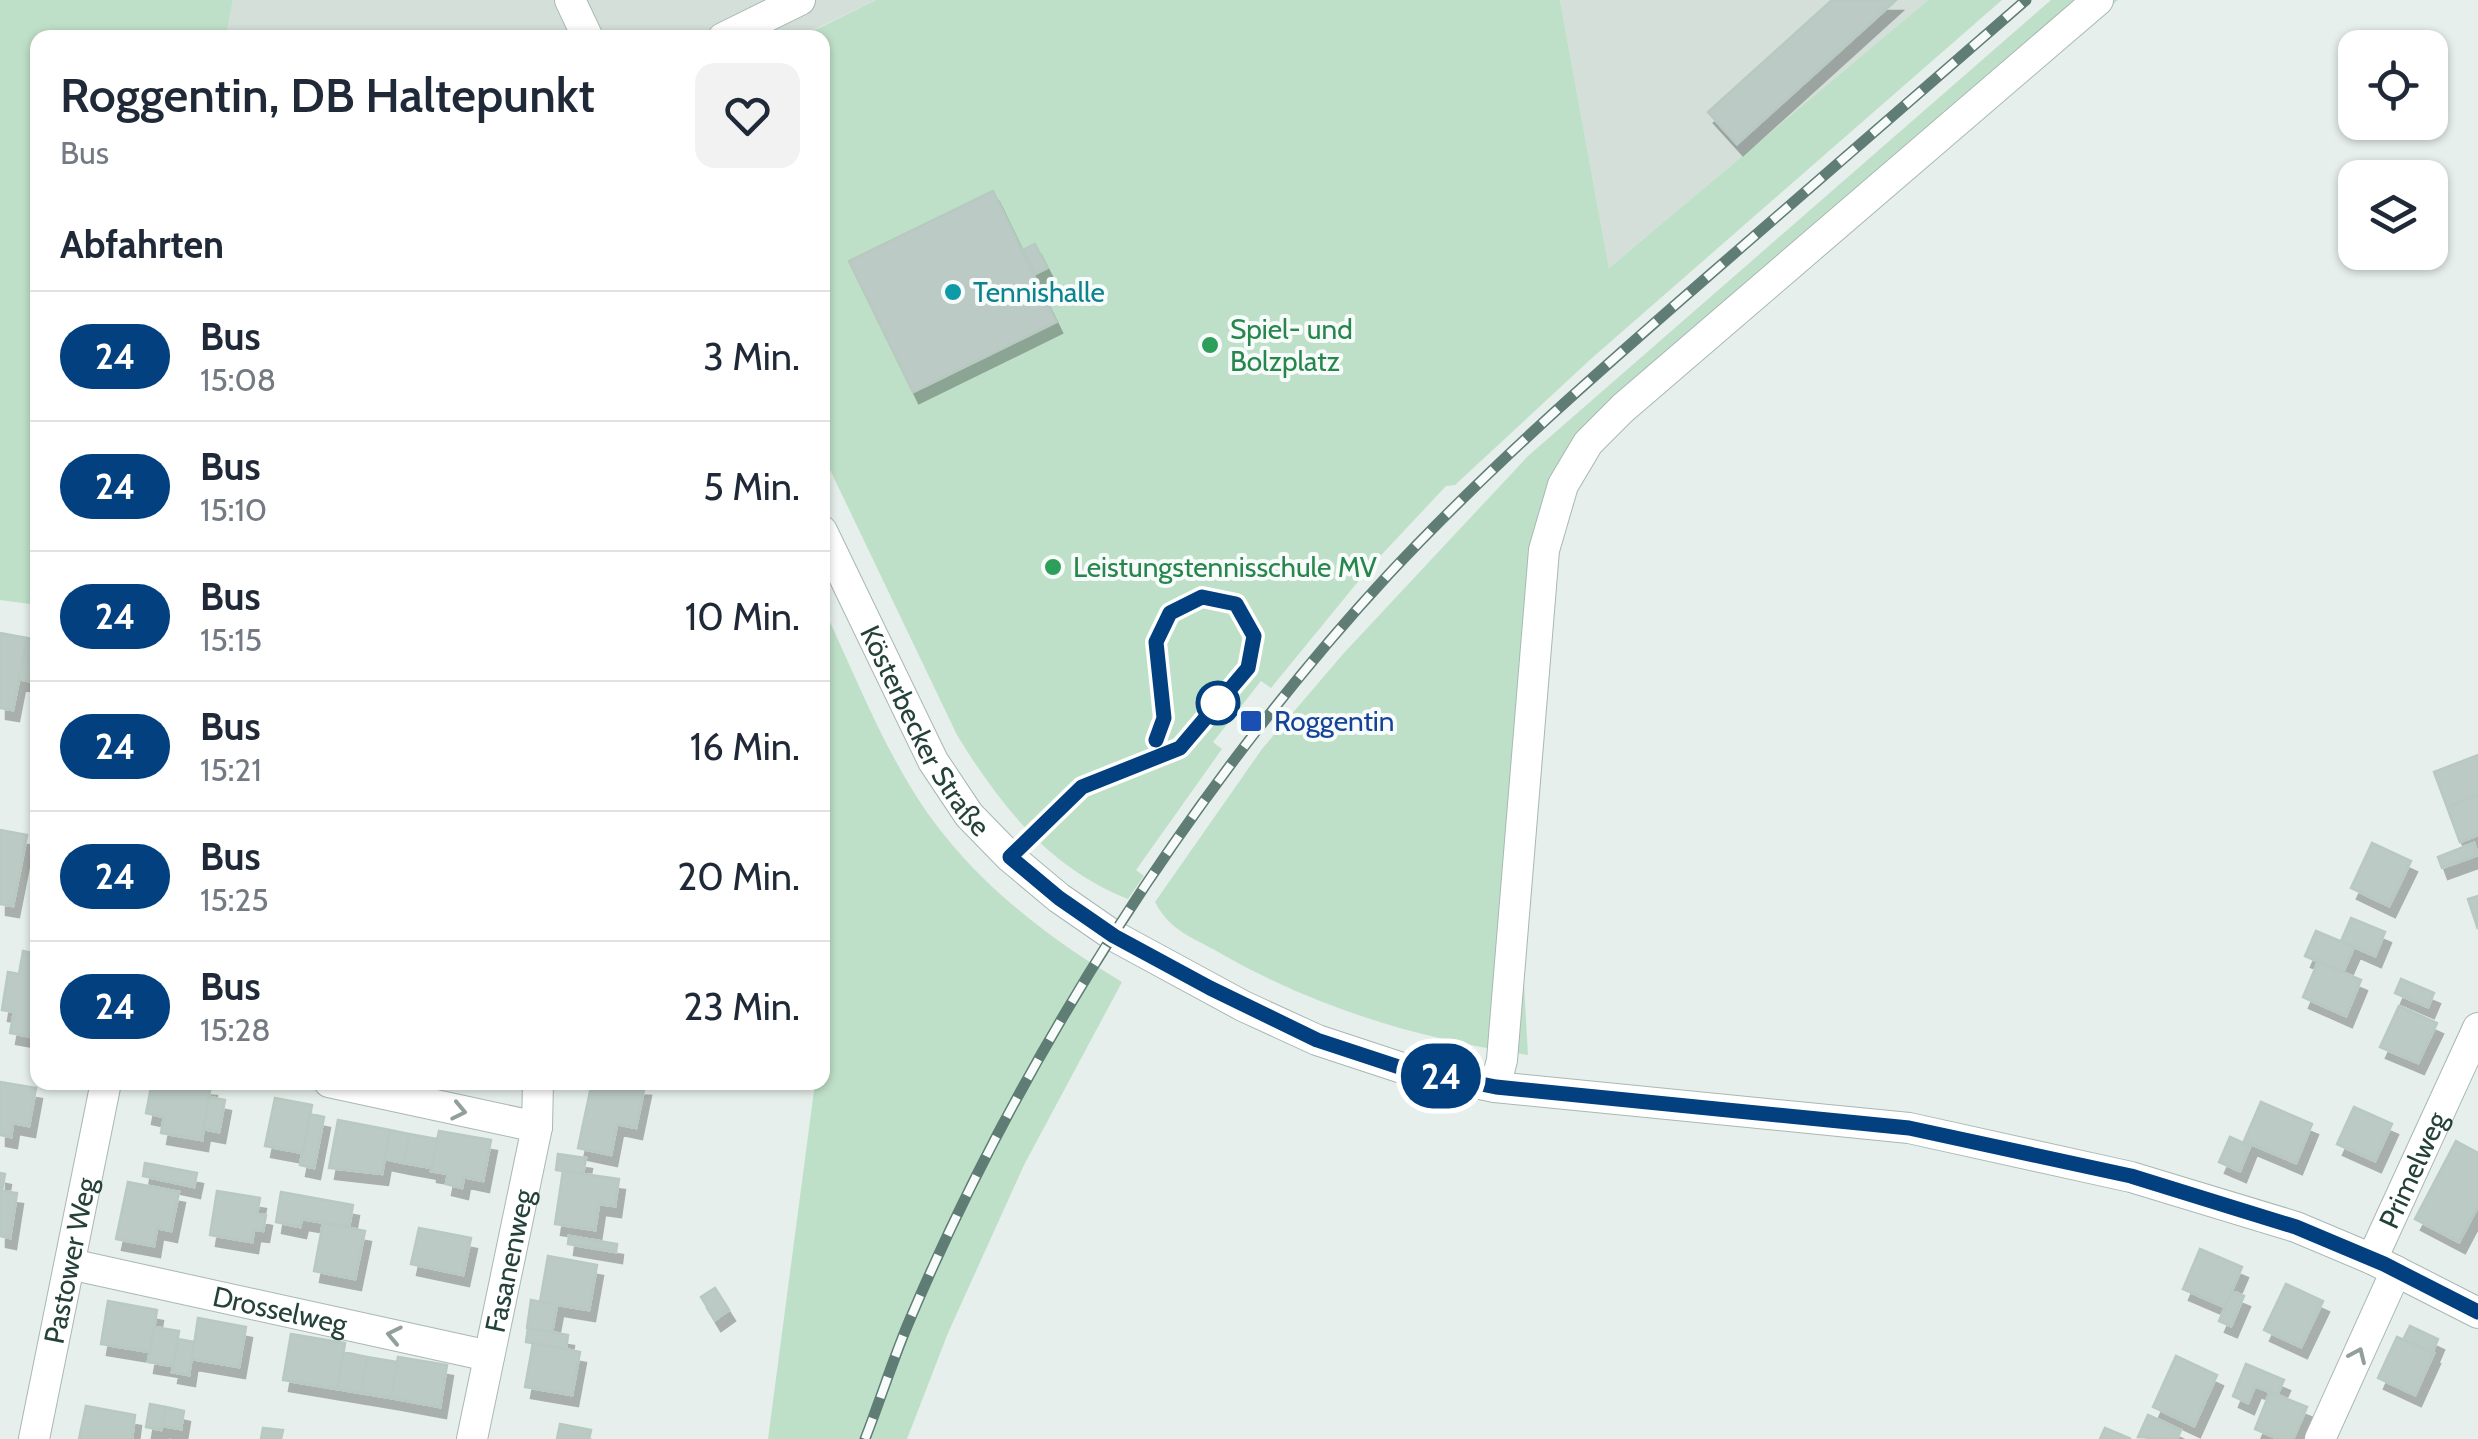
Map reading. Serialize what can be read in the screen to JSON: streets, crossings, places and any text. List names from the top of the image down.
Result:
{
  "streets": {
    "street": [
      "Kösterbecker Straße",
      "Primelweg",
      "Pastower Weg",
      "Fasanenweg",
      "Drosselweg"
    ]
  },
  "crossings": [
    ["Kösterbecker Straße", "Primelweg"],
    ["Pastower Weg", "Drosselweg"],
    ["Fasanenweg", "Drosselweg"]
  ],
  "one_way": ["Primelweg"],
  "places": {
    "other": ["Tennishalle", "Spiel- und Bolzplatz", "Leistungstennisschule MV"],
    "transit": ["Roggentin"]
  },
  "lines": ["bus line 24"],
  "page": {
    "on_map": "24",
    "heading": [
      ["Roggentin, DB Haltepunkt", "Bus"],
      "Abfahrten"
    ],
    "list": [
      {
        "mark": "24",
        "name": "Bus",
        "note": "15:08",
        "value": "3 Min."
      },
      {
        "mark": "24",
        "name": "Bus",
        "note": "15:10",
        "value": "5 Min."
      },
      {
        "mark": "24",
        "name": "Bus",
        "note": "15:15",
        "value": "10 Min."
      },
      {
        "mark": "24",
        "name": "Bus",
        "note": "15:21",
        "value": "16 Min."
      },
      {
        "mark": "24",
        "name": "Bus",
        "note": "15:25",
        "value": "20 Min."
      },
      {
        "mark": "24",
        "name": "Bus",
        "note": "15:28",
        "value": "23 Min."
      }
    ]
  }
}
